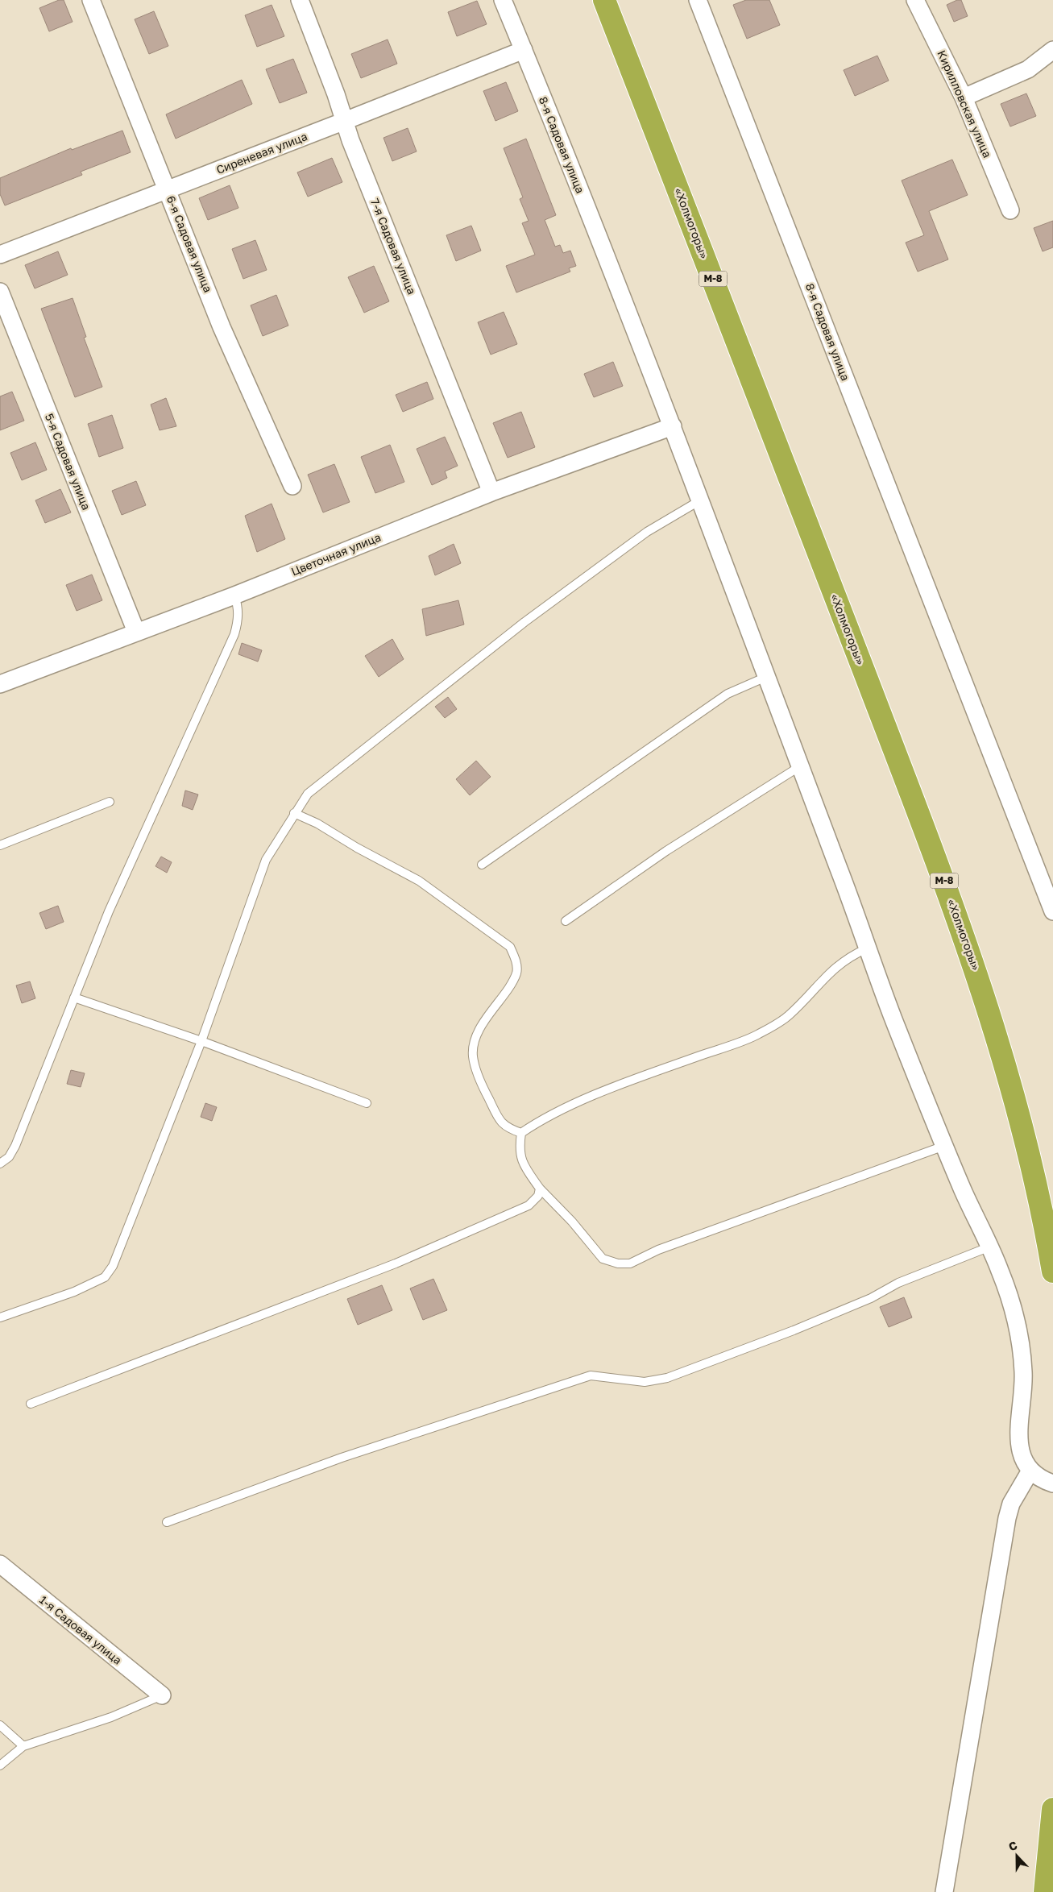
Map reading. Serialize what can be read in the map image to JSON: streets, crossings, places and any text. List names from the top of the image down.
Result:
{
  "streets": {
    "highway": ["«Холмогоры»", "М-8"],
    "street": [
      "Кирилловская улица",
      "8-я Садовая улица",
      "Сиреневая улица",
      "6-я Садовая улица",
      "7-я Садовая улица",
      "5-я Садовая улица",
      "Цветочная улица",
      "1-я Садовая улица"
    ]
  },
  "crossings": [
    ["8-я Садовая улица", "Сиреневая улица"],
    ["8-я Садовая улица", "Цветочная улица"],
    ["Сиреневая улица", "6-я Садовая улица"],
    ["Сиреневая улица", "7-я Садовая улица"],
    ["7-я Садовая улица", "Цветочная улица"],
    ["5-я Садовая улица", "Цветочная улица"]
  ],
  "north": "top"
}
